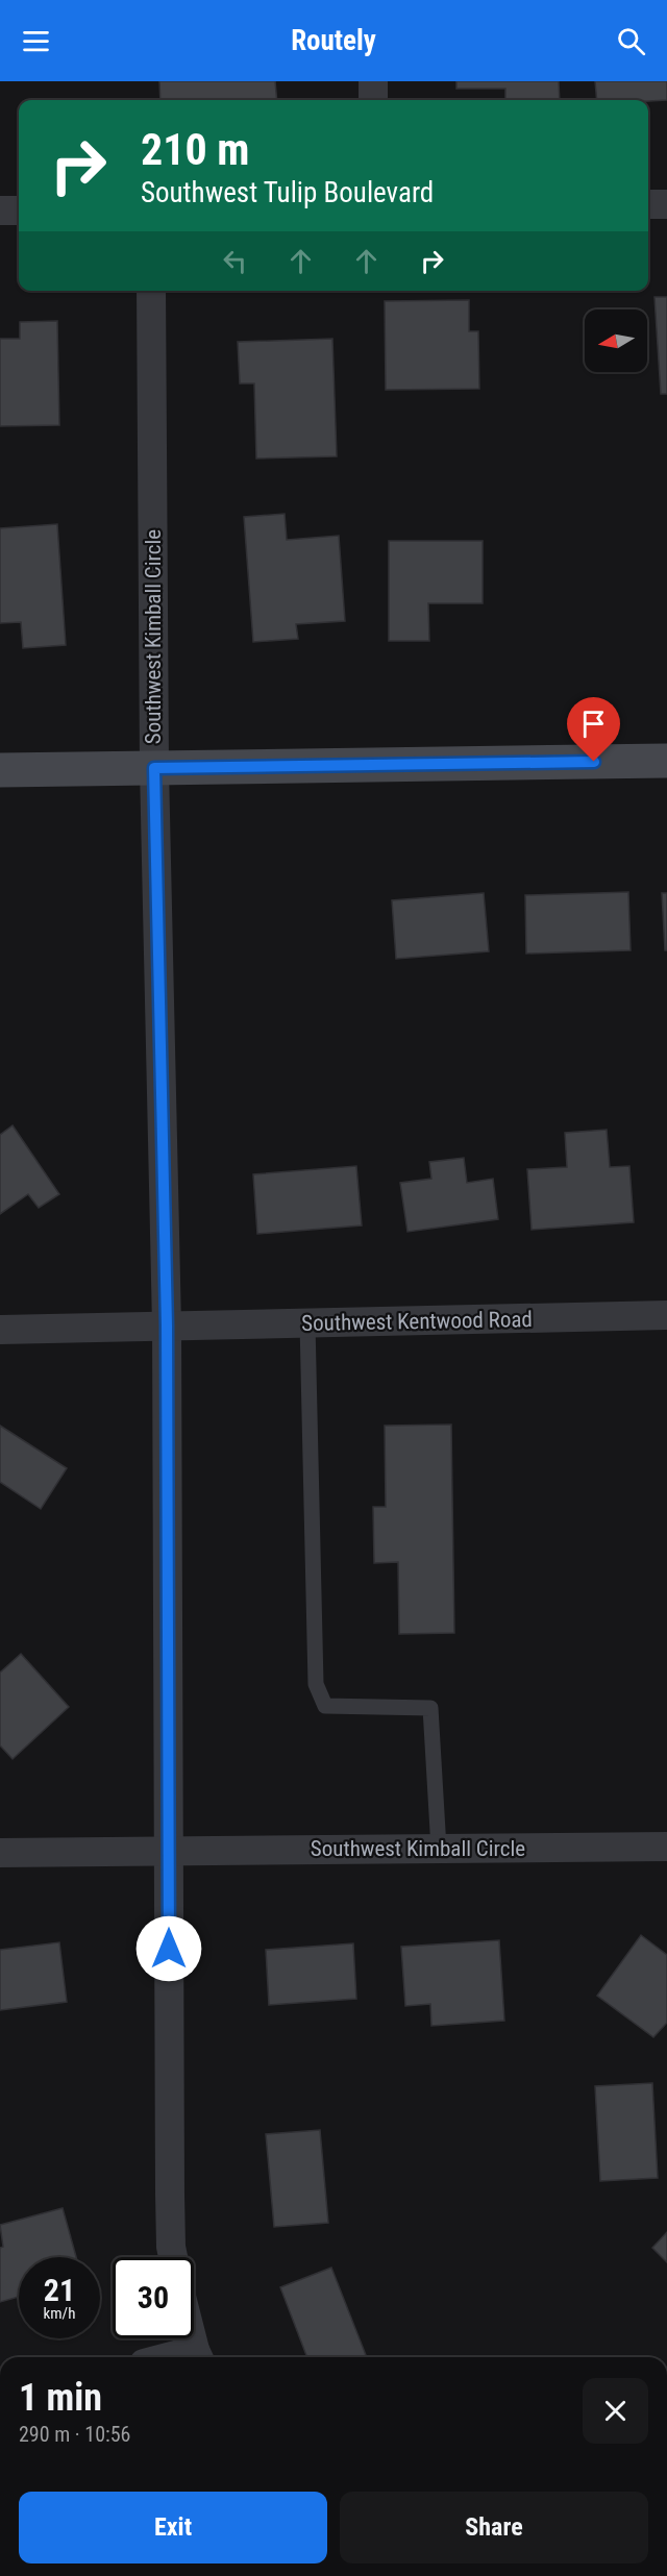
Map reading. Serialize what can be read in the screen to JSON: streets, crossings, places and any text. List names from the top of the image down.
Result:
{
  "streets": {
    "street": ["Southwest Kimball Circle", "Southwest Kentwood Road"]
  },
  "crossings": [
    ["Southwest Kimball Circle", "Southwest Kentwood Road"]
  ],
  "north": "left",
  "page": {
    "header": "Routely",
    "turn": ["210 m", "Southwest Tulip Boulevard"],
    "speed": "21 km/h",
    "limit": "30",
    "heading": ["1 min", "290 m · 10:56"],
    "buttons": ["Exit", "Share"]
  }
}
